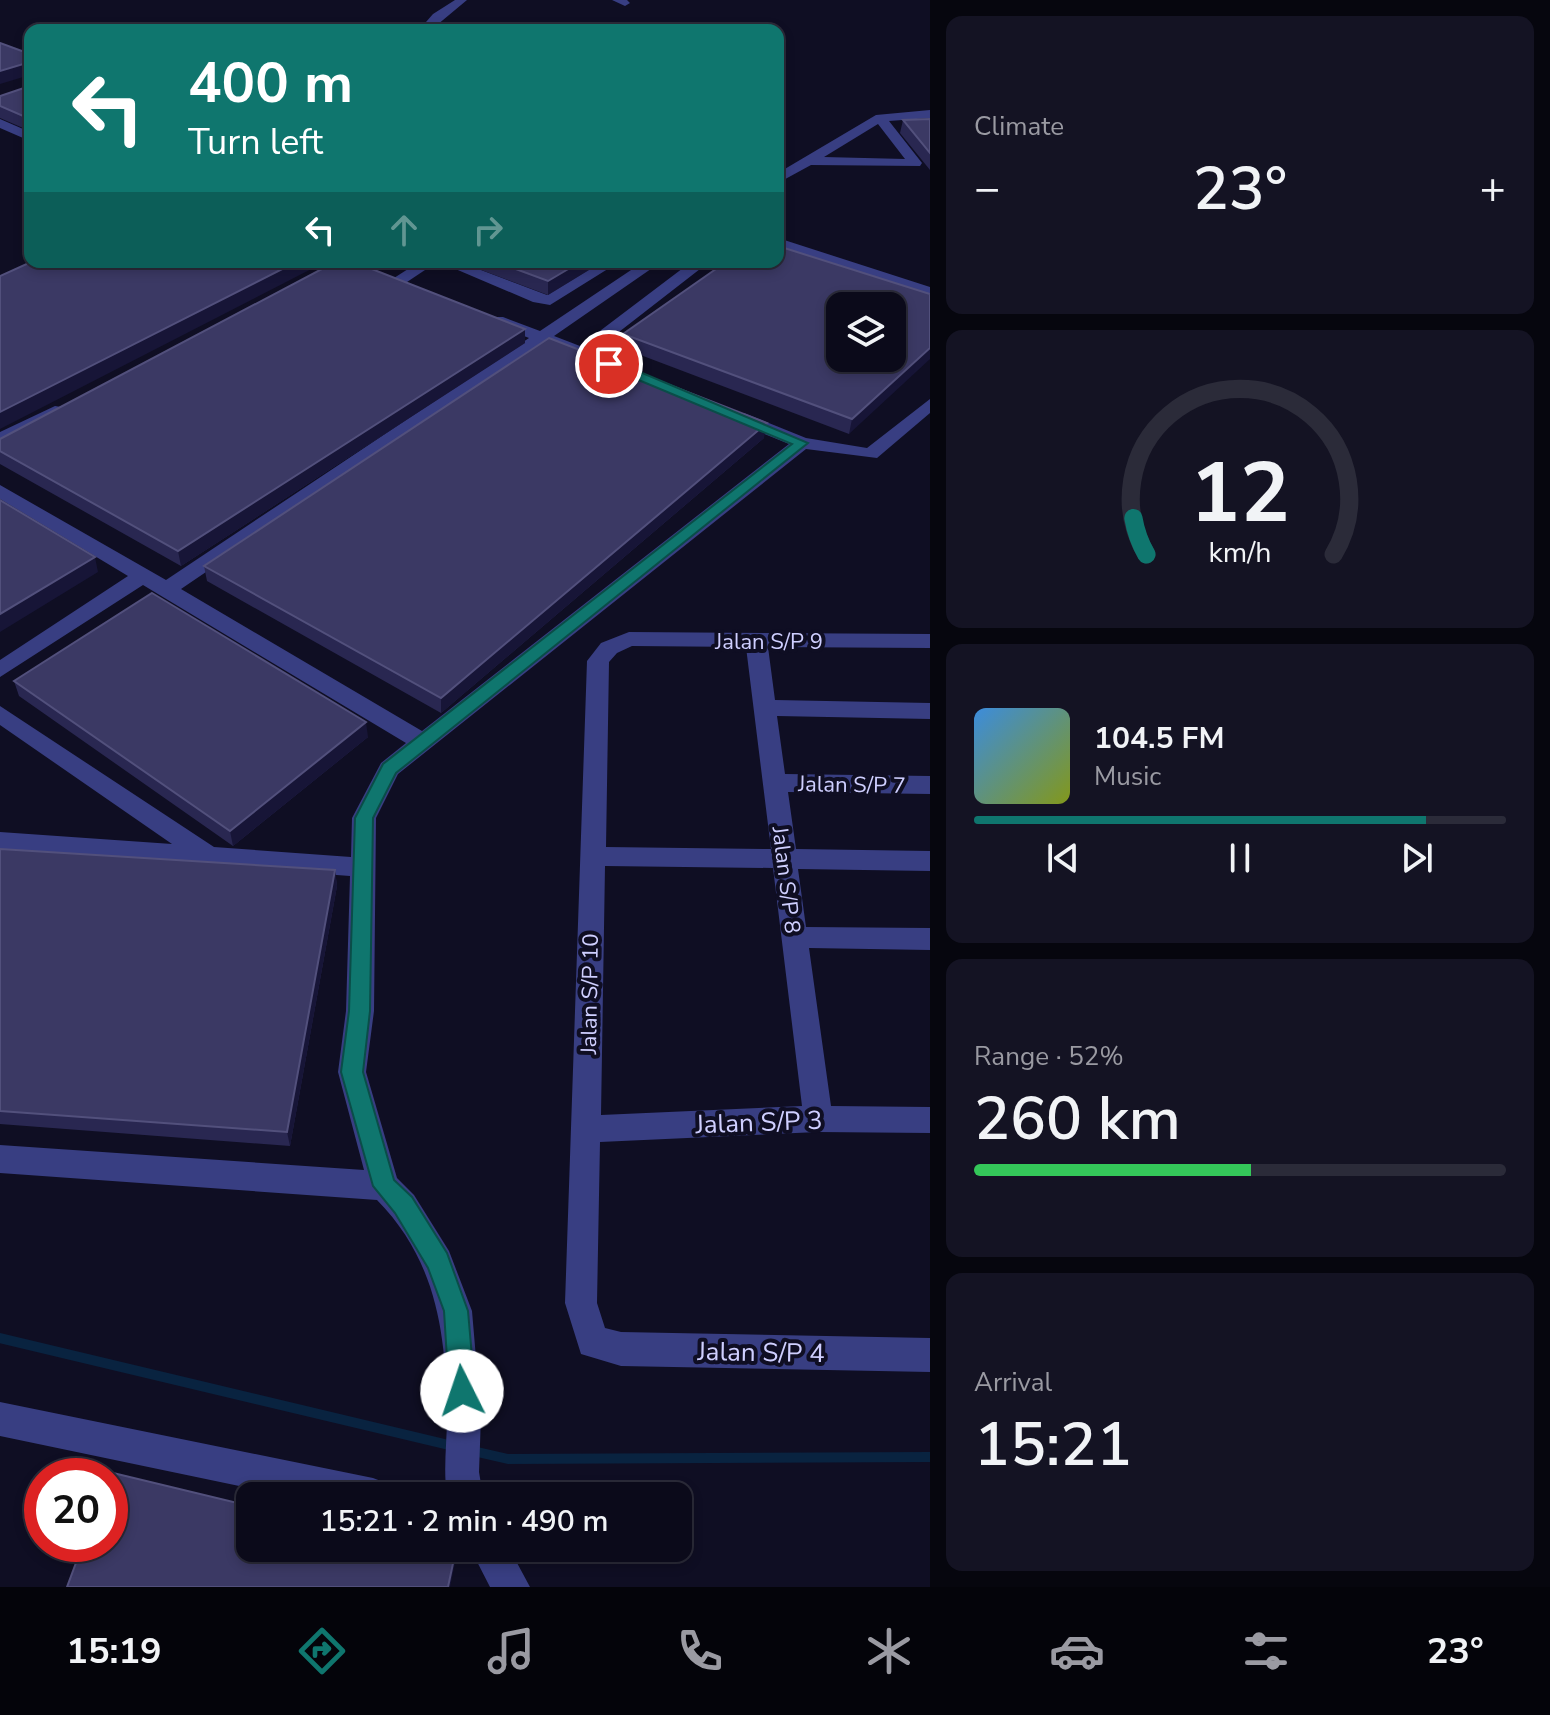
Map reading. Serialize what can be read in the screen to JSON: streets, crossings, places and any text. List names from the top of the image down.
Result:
{
  "streets": {
    "street": [
      "Jalan S/P 9",
      "Jalan S/P 7",
      "Jalan S/P 8",
      "Jalan S/P 10",
      "Jalan S/P 3",
      "Jalan S/P 4"
    ]
  },
  "crossings": [
    ["Jalan S/P 9", "Jalan S/P 8"],
    ["Jalan S/P 9", "Jalan S/P 10"],
    ["Jalan S/P 7", "Jalan S/P 8"],
    ["Jalan S/P 8", "Jalan S/P 3"],
    ["Jalan S/P 10", "Jalan S/P 3"],
    ["Jalan S/P 10", "Jalan S/P 4"]
  ],
  "page": {
    "tile": [
      "Climate",
      ["Range · 52%", "260 km"],
      ["Arrival", "15:21"]
    ],
    "turn": ["400 m", "Turn left"],
    "heat": ["−", "23°", "+"],
    "song": ["104.5 FM", "Music"],
    "limit": "20",
    "trip": "15:21 · 2 min · 490 m",
    "tabs": ["15:19", "23°"],
    "gauge": ["12", "km/h"]
  }
}
